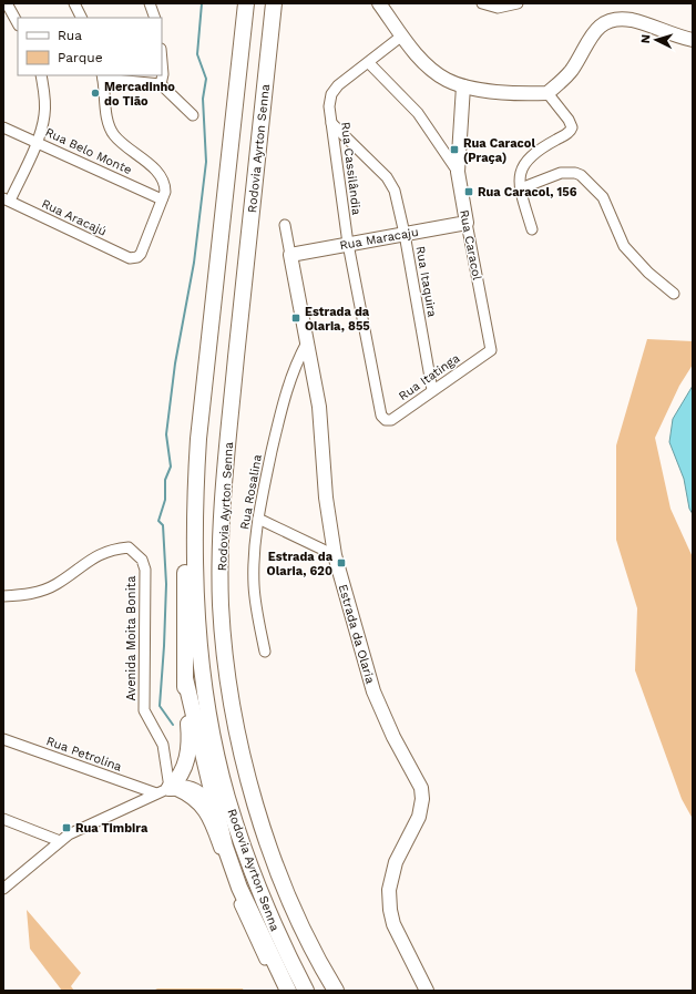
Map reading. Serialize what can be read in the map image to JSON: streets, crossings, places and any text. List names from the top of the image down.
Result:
{
  "streets": {
    "highway": ["Rodovia Ayrton Senna"],
    "main road": ["Rua Maracaju", "Rua Caracol", "Estrada da Olaria"],
    "street": [
      "Rua Belo Monte",
      "Rua Cassilândia",
      "Rua Aracajú",
      "Rua Itaquira",
      "Rua Itatinga",
      "Rua Rosalina",
      "Avenida Moita Bonita",
      "Rua Petrolina"
    ]
  },
  "crossings": [
    ["Rua Belo Monte", "Rua Aracajú"],
    ["Rua Cassilândia", "Rua Maracaju"],
    ["Rua Cassilândia", "Rua Itaquira"],
    ["Rua Cassilândia", "Rua Itatinga"],
    ["Rua Maracaju", "Rua Caracol"],
    ["Rua Maracaju", "Rua Itaquira"],
    ["Rua Maracaju", "Estrada da Olaria"],
    ["Rua Caracol", "Rua Itatinga"],
    ["Rua Itaquira", "Rua Itatinga"],
    ["Rua Rosalina", "Estrada da Olaria"],
    ["Avenida Moita Bonita", "Rua Petrolina"]
  ],
  "places": {
    "other": ["Mercadinho do Tião"],
    "transit": [
      "Rua Caracol (Praça)",
      "Rua Caracol, 156",
      "Estrada da Olaria, 855",
      "Estrada da Olaria, 620",
      "Rua Timbira"
    ]
  },
  "legend": ["Rua", "Parque"],
  "north": "left"
}
